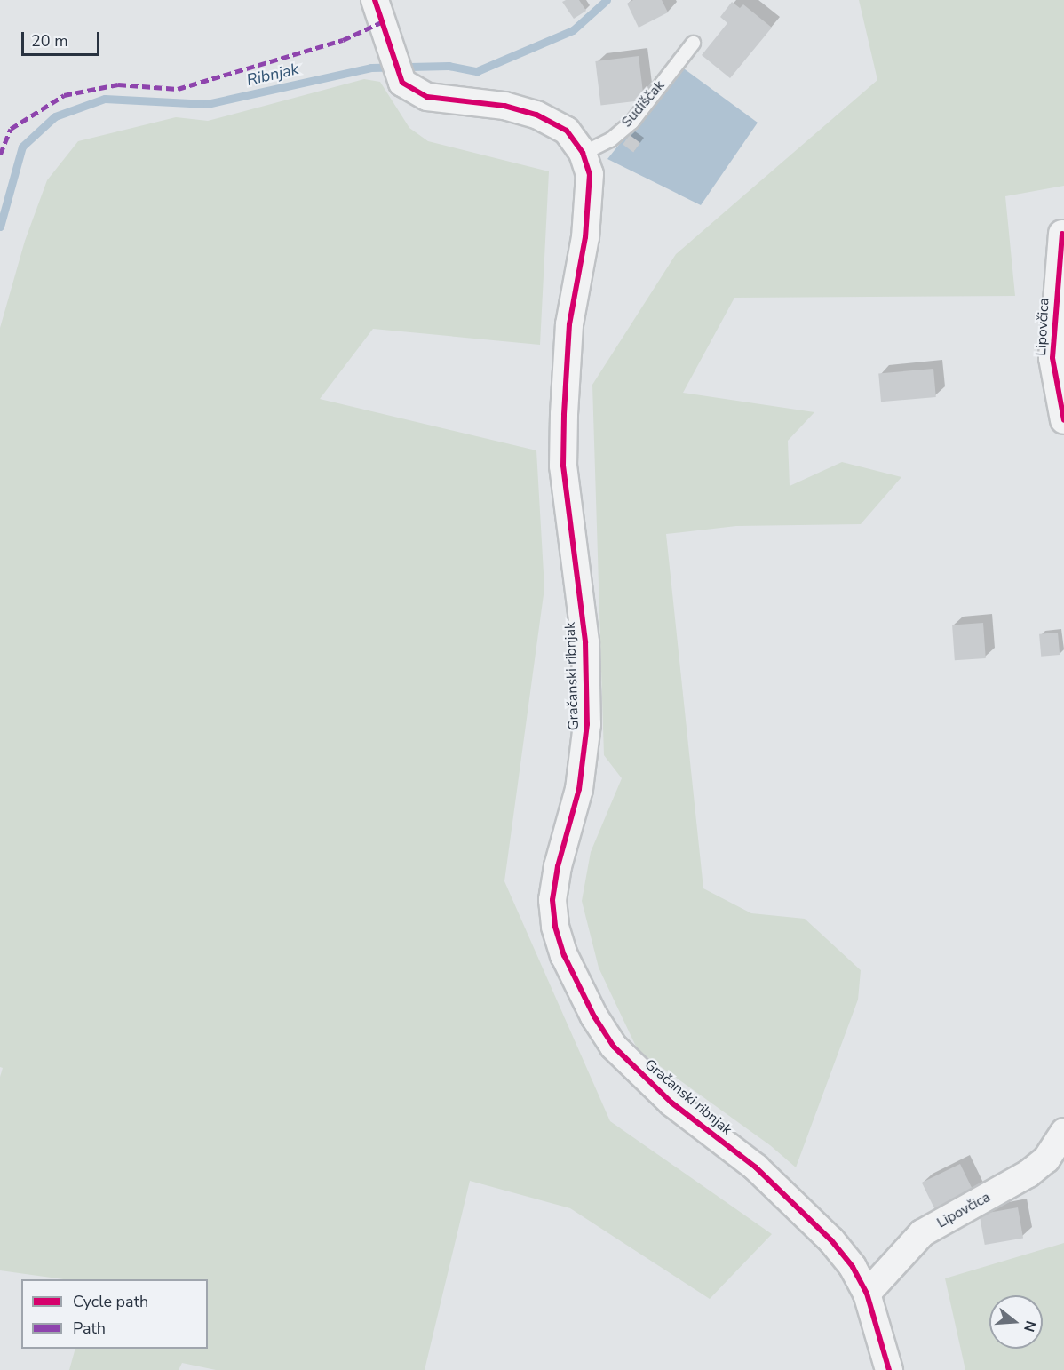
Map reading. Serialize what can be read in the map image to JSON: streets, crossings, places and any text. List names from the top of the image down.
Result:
{
  "streets": {
    "street": ["Lipovčica", "Gračanski ribnjak"],
    "lane": ["Sudiščak"]
  },
  "crossings": [
    ["Sudiščak", "Gračanski ribnjak"],
    ["Lipovčica", "Gračanski ribnjak"]
  ],
  "water": ["Ribnjak"],
  "legend": ["Cycle path", "Path"],
  "scale_bar": "20 m",
  "north": "right"
}
